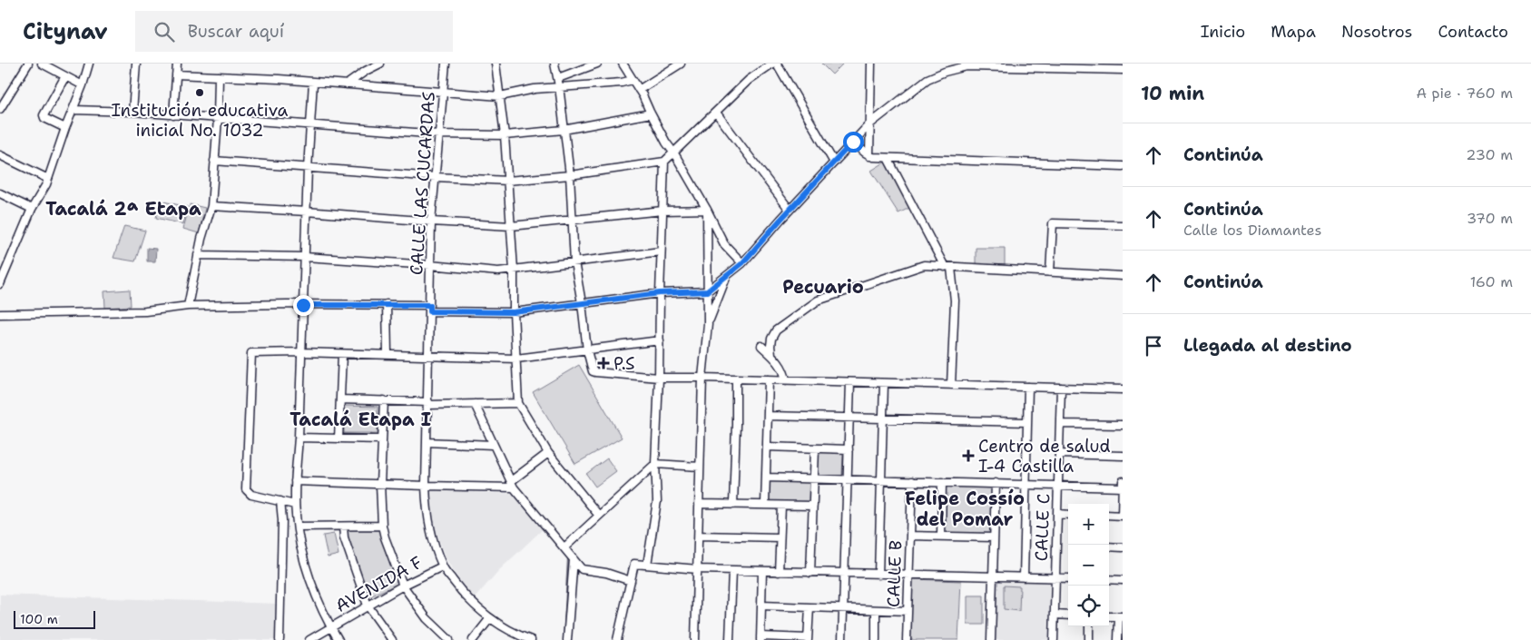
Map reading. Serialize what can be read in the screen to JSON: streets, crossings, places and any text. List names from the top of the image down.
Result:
{
  "streets": {
    "street": [
      "CALLE LAS CUCARDAS",
      "CALLE C",
      "CALLE B",
      "AVENIDA F"
    ]
  },
  "crossings": [
    ["CALLE LAS CUCARDAS", "AVENIDA F"]
  ],
  "districts": [
    "Tacalá 2ª Etapa",
    "Pecuario",
    "Tacalá Etapa I",
    "Felipe Cossío del Pomar"
  ],
  "places": {
    "other": ["Institución educativa inicial No. 1032"],
    "health": ["P.S", "Centro de salud I-4 Castilla"]
  },
  "scale_bar": "100 m",
  "page": {
    "header": "Citynav",
    "search": "Buscar aquí",
    "nav": [
      "Inicio",
      "Mapa",
      "Nosotros",
      "Contacto"
    ],
    "heading": ["10 min", "A pie · 760 m"],
    "list": [
      ["Continúa", "230 m"],
      ["Continúa", "Calle los Diamantes", "370 m"],
      ["Continúa", "160 m"],
      "Llegada al destino"
    ],
    "map_buttons": ["+", "−"],
    "scale": "100 m"
  }
}
